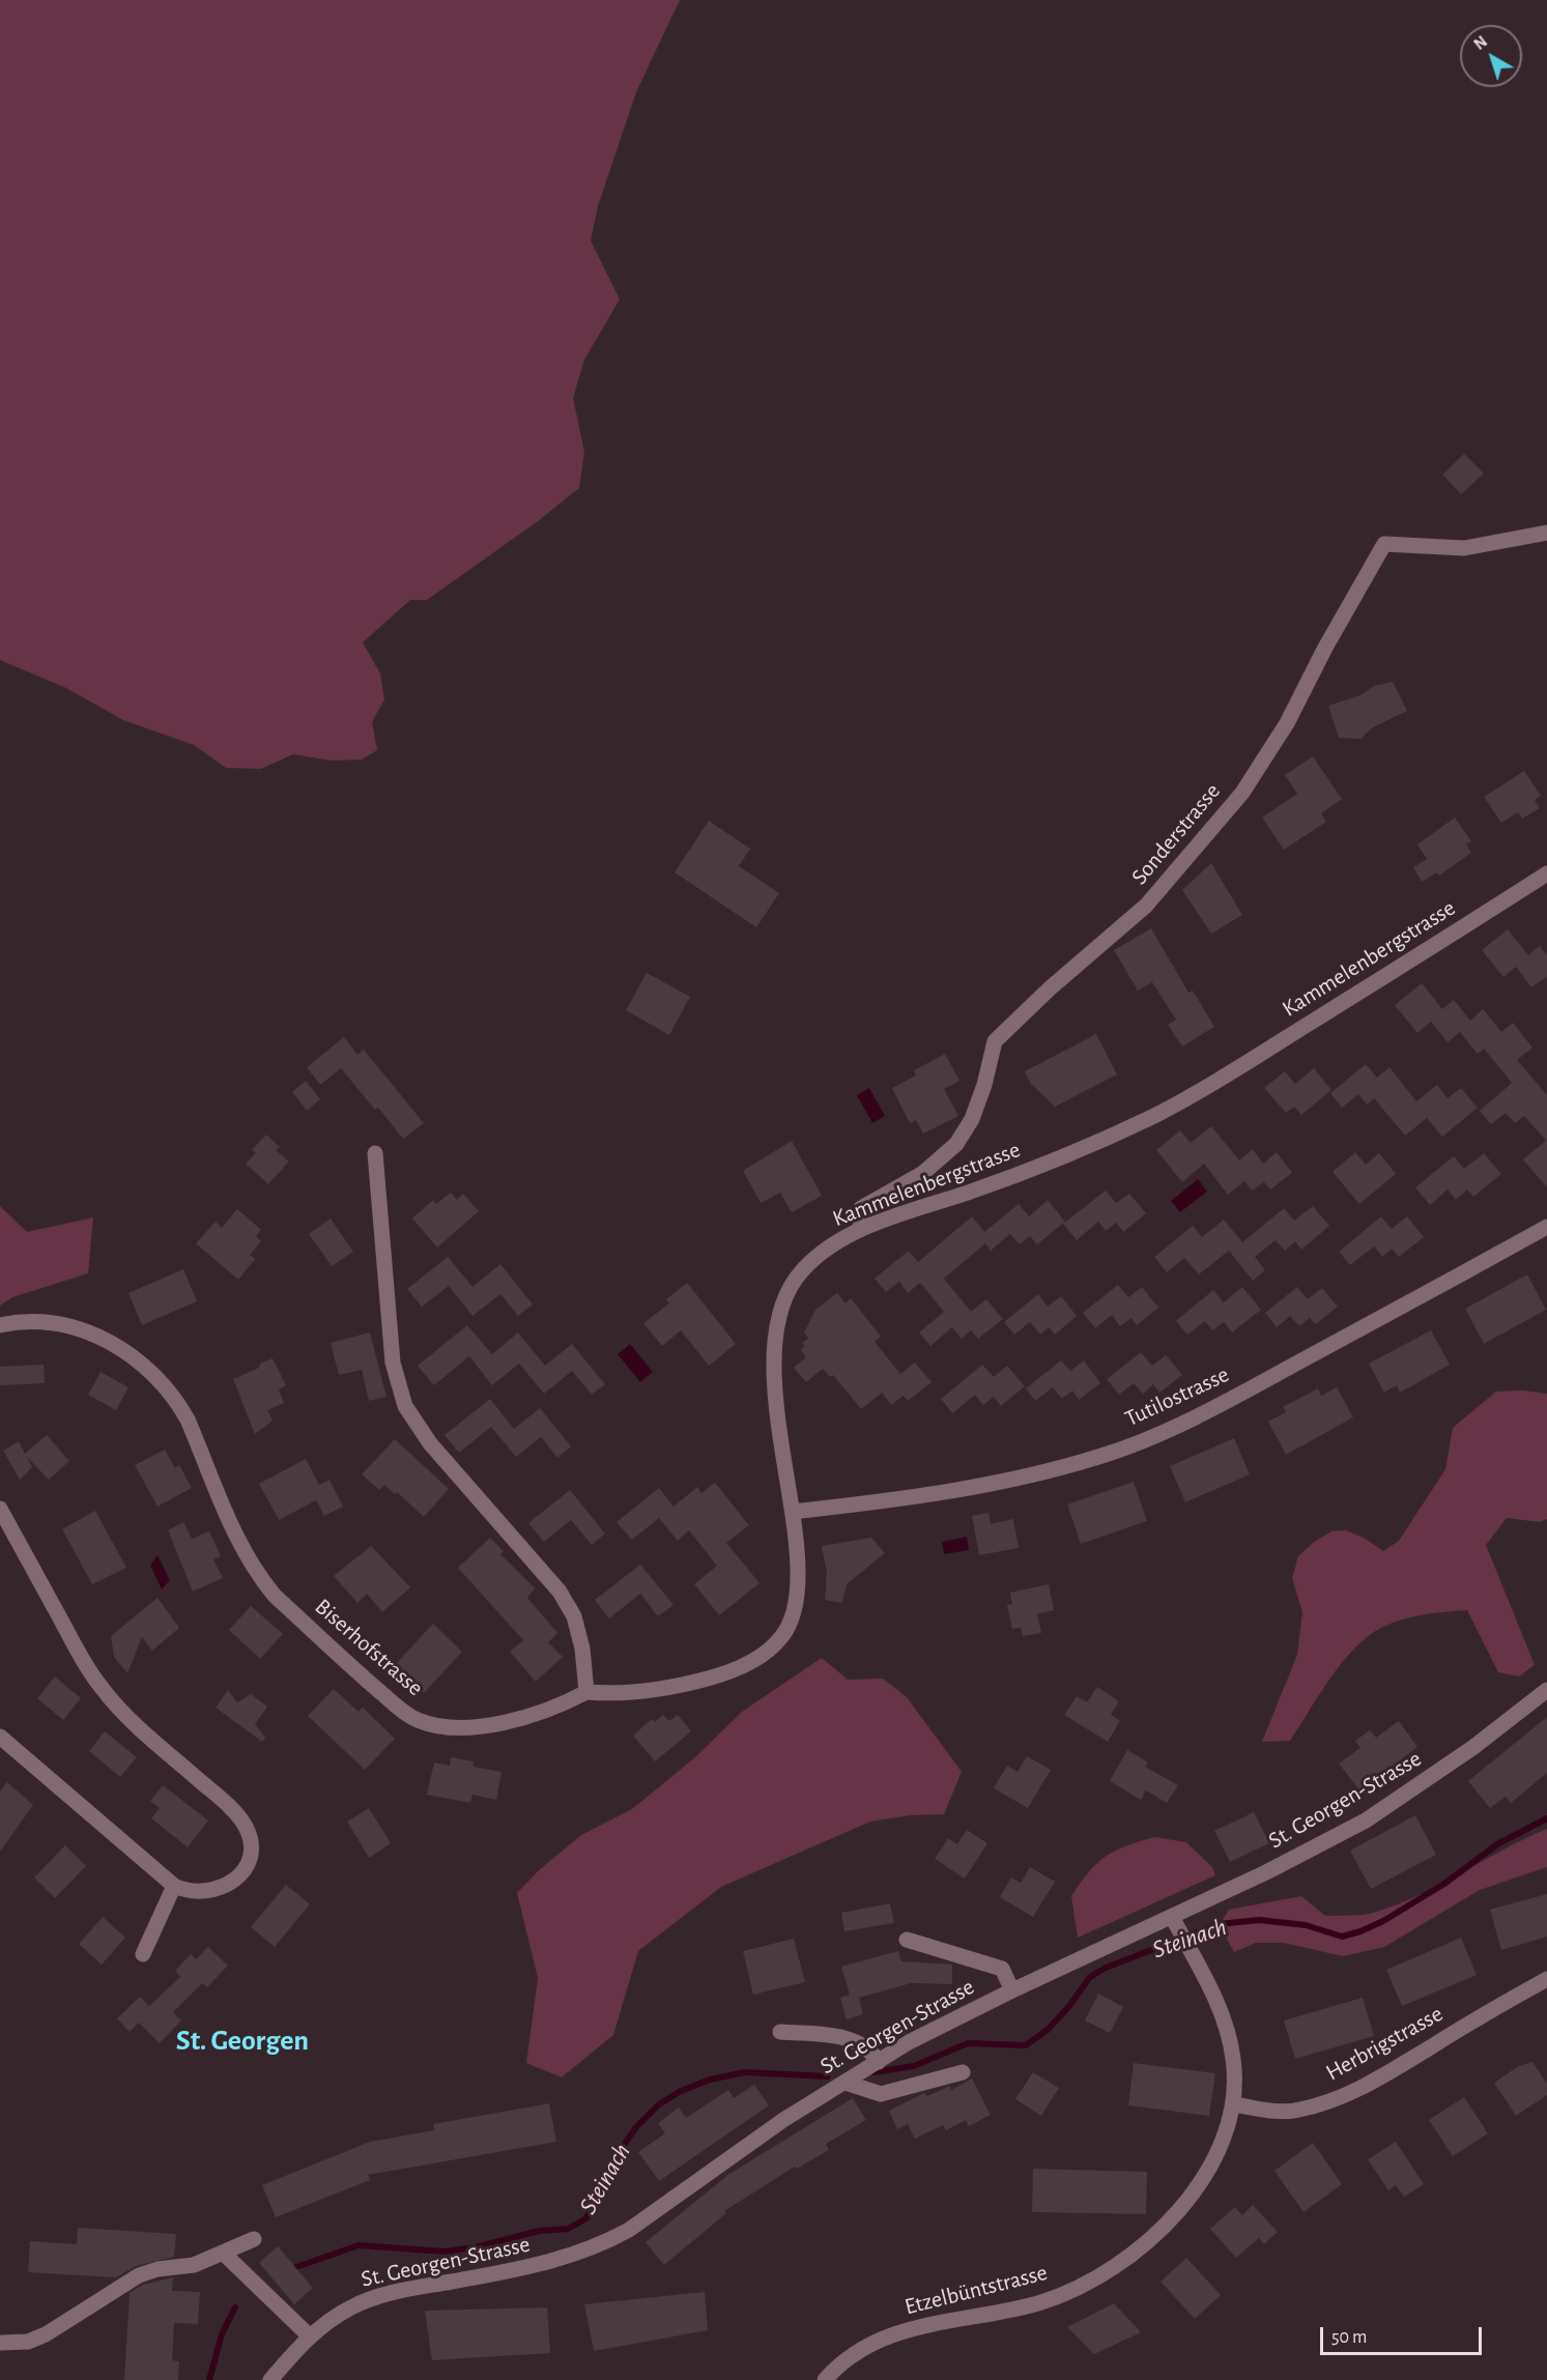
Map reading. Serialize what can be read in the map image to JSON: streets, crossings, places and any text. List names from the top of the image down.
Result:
{
  "streets": {
    "street": [
      "Sonderstrasse",
      "Kammelenbergstrasse",
      "Tutilostrasse",
      "Biserhofstrasse",
      "St. Georgen-Strasse",
      "Herbrigstrasse",
      "Etzelbüntstrasse"
    ]
  },
  "crossings": [
    ["Sonderstrasse", "Kammelenbergstrasse"],
    ["Kammelenbergstrasse", "Tutilostrasse"],
    ["Kammelenbergstrasse", "Biserhofstrasse"],
    ["St. Georgen-Strasse", "Etzelbüntstrasse"],
    ["Herbrigstrasse", "Etzelbüntstrasse"]
  ],
  "districts": ["St. Georgen"],
  "water": ["Steinach"],
  "scale_bar": "50 m",
  "north": "top left"
}
